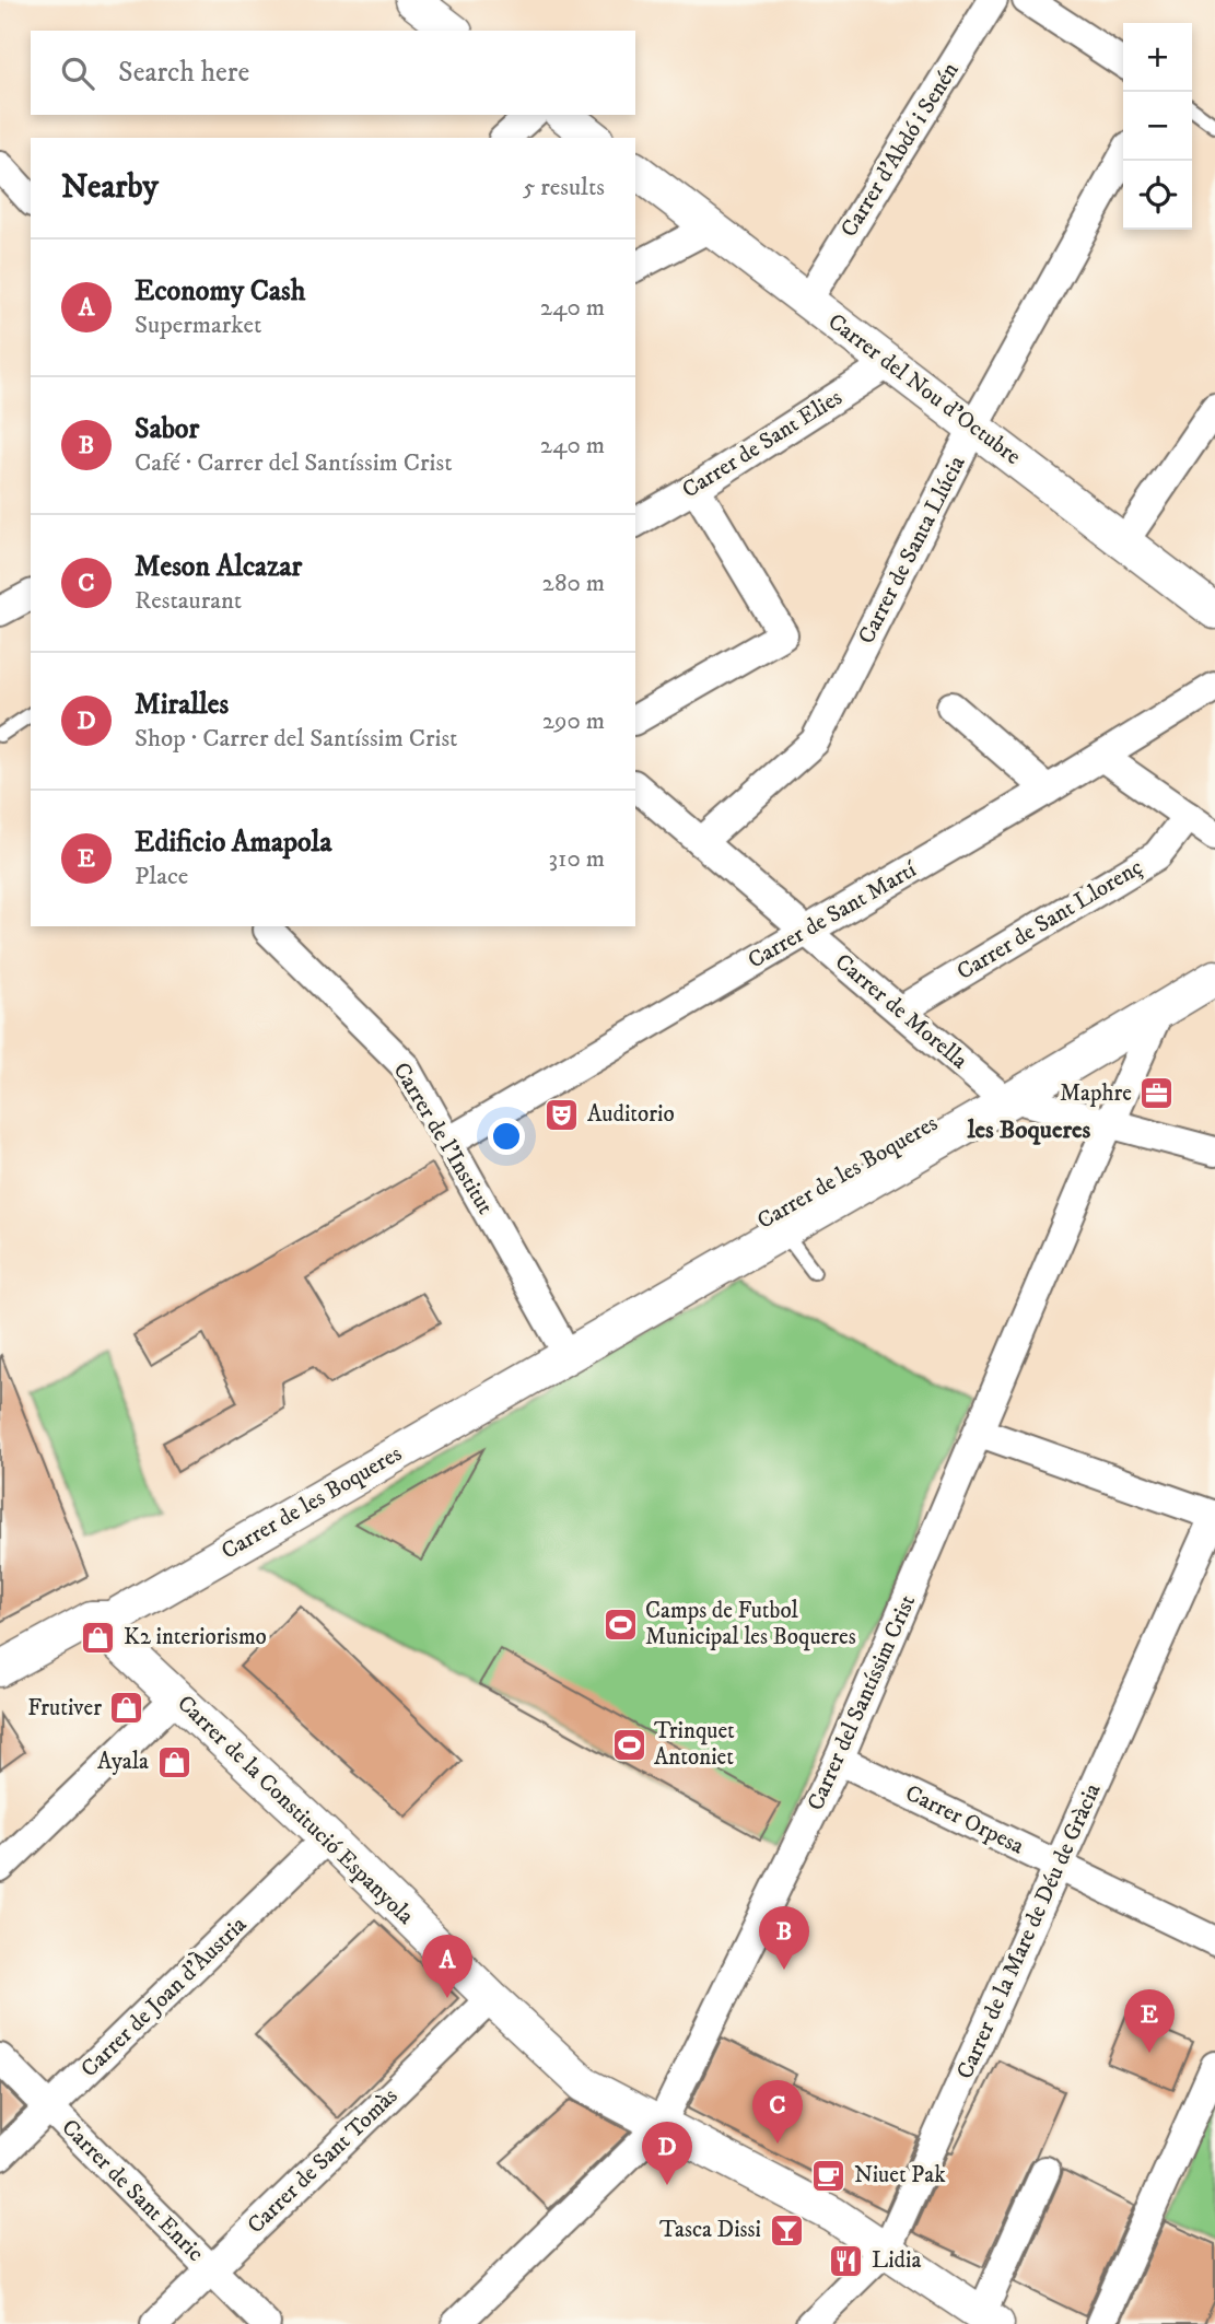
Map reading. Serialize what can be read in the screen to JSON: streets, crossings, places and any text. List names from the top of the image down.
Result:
{
  "streets": {
    "street": [
      "Carrer d'Abdó i Senén",
      "Carrer del Nou d'Octubre",
      "Carrer de Sant Elies",
      "Carrer de Santa Llúcia",
      "Carrer de Sant Martí",
      "Carrer de Sant Llorenç",
      "Carrer de Morella",
      "Carrer de l'Institut",
      "Carrer de les Boqueres",
      "Carrer del Santíssim Crist",
      "Carrer de la Constitució Espanyola",
      "Carrer Orpesa",
      "Carrer de la Mare de Déu de Gràcia",
      "Carrer de Joan d'Àustria",
      "Carrer de Sant Tomàs",
      "Carrer de Sant Enric"
    ]
  },
  "crossings": [
    ["Carrer d'Abdó i Senén", "Carrer del Nou d'Octubre"],
    ["Carrer del Nou d'Octubre", "Carrer de Sant Elies"],
    ["Carrer del Nou d'Octubre", "Carrer de Santa Llúcia"],
    ["Carrer de Santa Llúcia", "Carrer de Morella"],
    ["Carrer de Sant Martí", "Carrer de Morella"],
    ["Carrer de Sant Martí", "Carrer de l'Institut"],
    ["Carrer de Sant Llorenç", "Carrer de Morella"],
    ["Carrer de Morella", "Carrer de les Boqueres"],
    ["Carrer de l'Institut", "Carrer de les Boqueres"],
    ["Carrer de les Boqueres", "Carrer del Santíssim Crist"],
    ["Carrer de les Boqueres", "Carrer de la Constitució Espanyola"],
    ["Carrer del Santíssim Crist", "Carrer de la Constitució Espanyola"],
    ["Carrer del Santíssim Crist", "Carrer Orpesa"],
    ["Carrer de la Constitució Espanyola", "Carrer de la Mare de Déu de Gràcia"],
    ["Carrer de la Constitució Espanyola", "Carrer de Joan d'Àustria"],
    ["Carrer de la Constitució Espanyola", "Carrer de Sant Tomàs"],
    ["Carrer Orpesa", "Carrer de la Mare de Déu de Gràcia"],
    ["Carrer de Joan d'Àustria", "Carrer de Sant Enric"],
    ["Carrer de Sant Tomàs", "Carrer de Sant Enric"]
  ],
  "districts": ["les Boqueres"],
  "places": {
    "office": ["Maphre"],
    "theatre": ["Auditorio"],
    "sports": ["Camps de Futbol Municipal les Boqueres", "Trinquet Antoniet"],
    "shop": ["K2 interiorismo", "Frutiver", "Ayala"],
    "cafe": ["Niuet Pak"],
    "bar": ["Tasca Dissi"],
    "restaurant": ["Lidia"]
  },
  "page": {
    "map_buttons": ["+", "−"],
    "search": "Search here",
    "heading": ["Nearby", "5 results"],
    "list": [
      {
        "mark": "A",
        "name": "Economy Cash",
        "note": "Supermarket",
        "value": "240 m"
      },
      {
        "mark": "B",
        "name": "Sabor",
        "note": "Café · Carrer del Santíssim Crist",
        "value": "240 m"
      },
      {
        "mark": "C",
        "name": "Meson Alcazar",
        "note": "Restaurant",
        "value": "280 m"
      },
      {
        "mark": "D",
        "name": "Miralles",
        "note": "Shop · Carrer del Santíssim Crist",
        "value": "290 m"
      },
      {
        "mark": "E",
        "name": "Edificio Amapola",
        "note": "Place",
        "value": "310 m"
      }
    ],
    "pins": [
      "B",
      "A",
      "E",
      "C",
      "D"
    ]
  }
}
